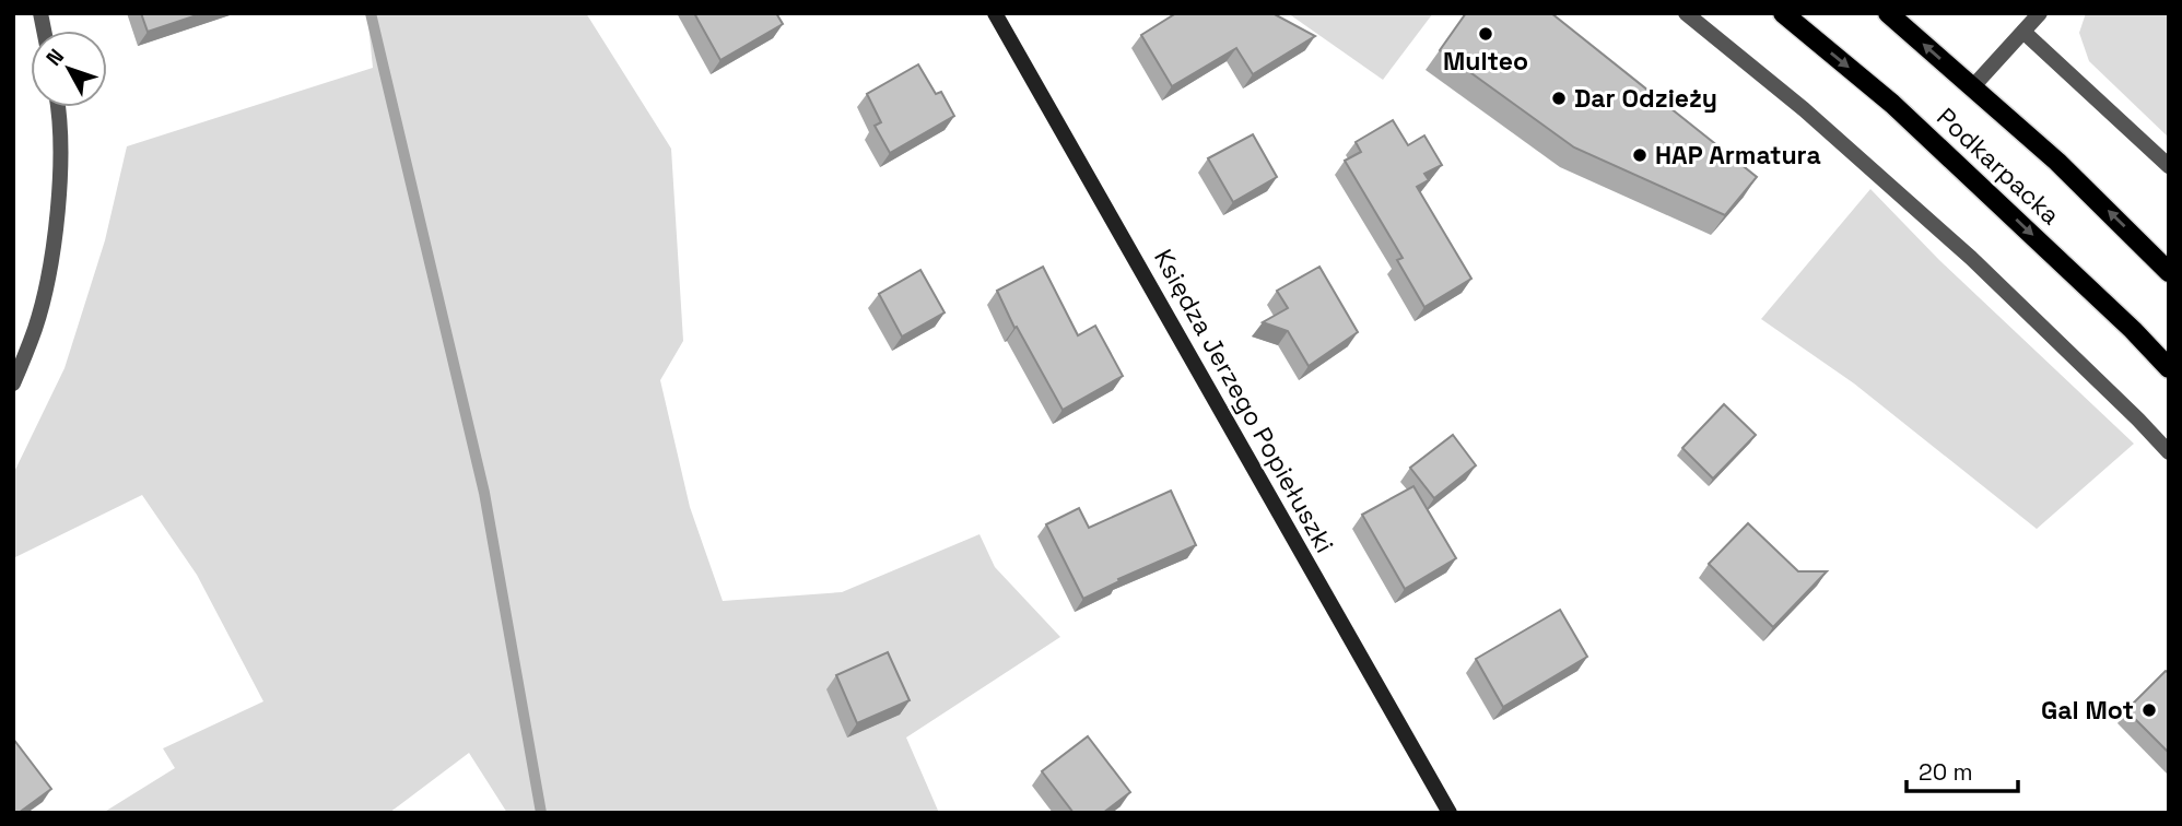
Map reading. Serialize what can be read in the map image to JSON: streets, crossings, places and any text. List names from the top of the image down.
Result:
{
  "streets": {
    "main road": ["Podkarpacka"],
    "street": ["Księdza Jerzego Popiełuszki"]
  },
  "places": [
    "Multeo",
    "Dar Odzieży",
    "HAP Armatura",
    "Gal Mot"
  ],
  "scale_bar": "20 m",
  "north": "top left"
}
